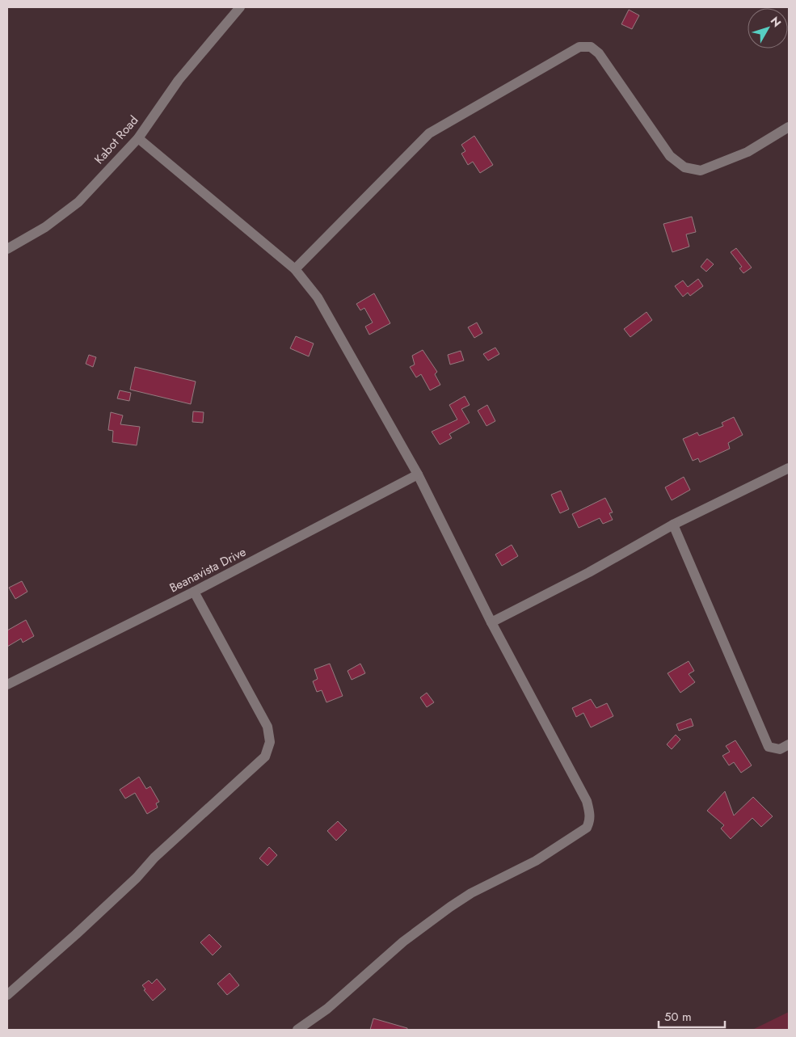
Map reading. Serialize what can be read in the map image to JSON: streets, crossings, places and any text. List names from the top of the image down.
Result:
{
  "streets": {
    "street": ["Kabot Road", "Beanavista Drive"]
  },
  "scale_bar": "50 m",
  "north": "top right"
}
